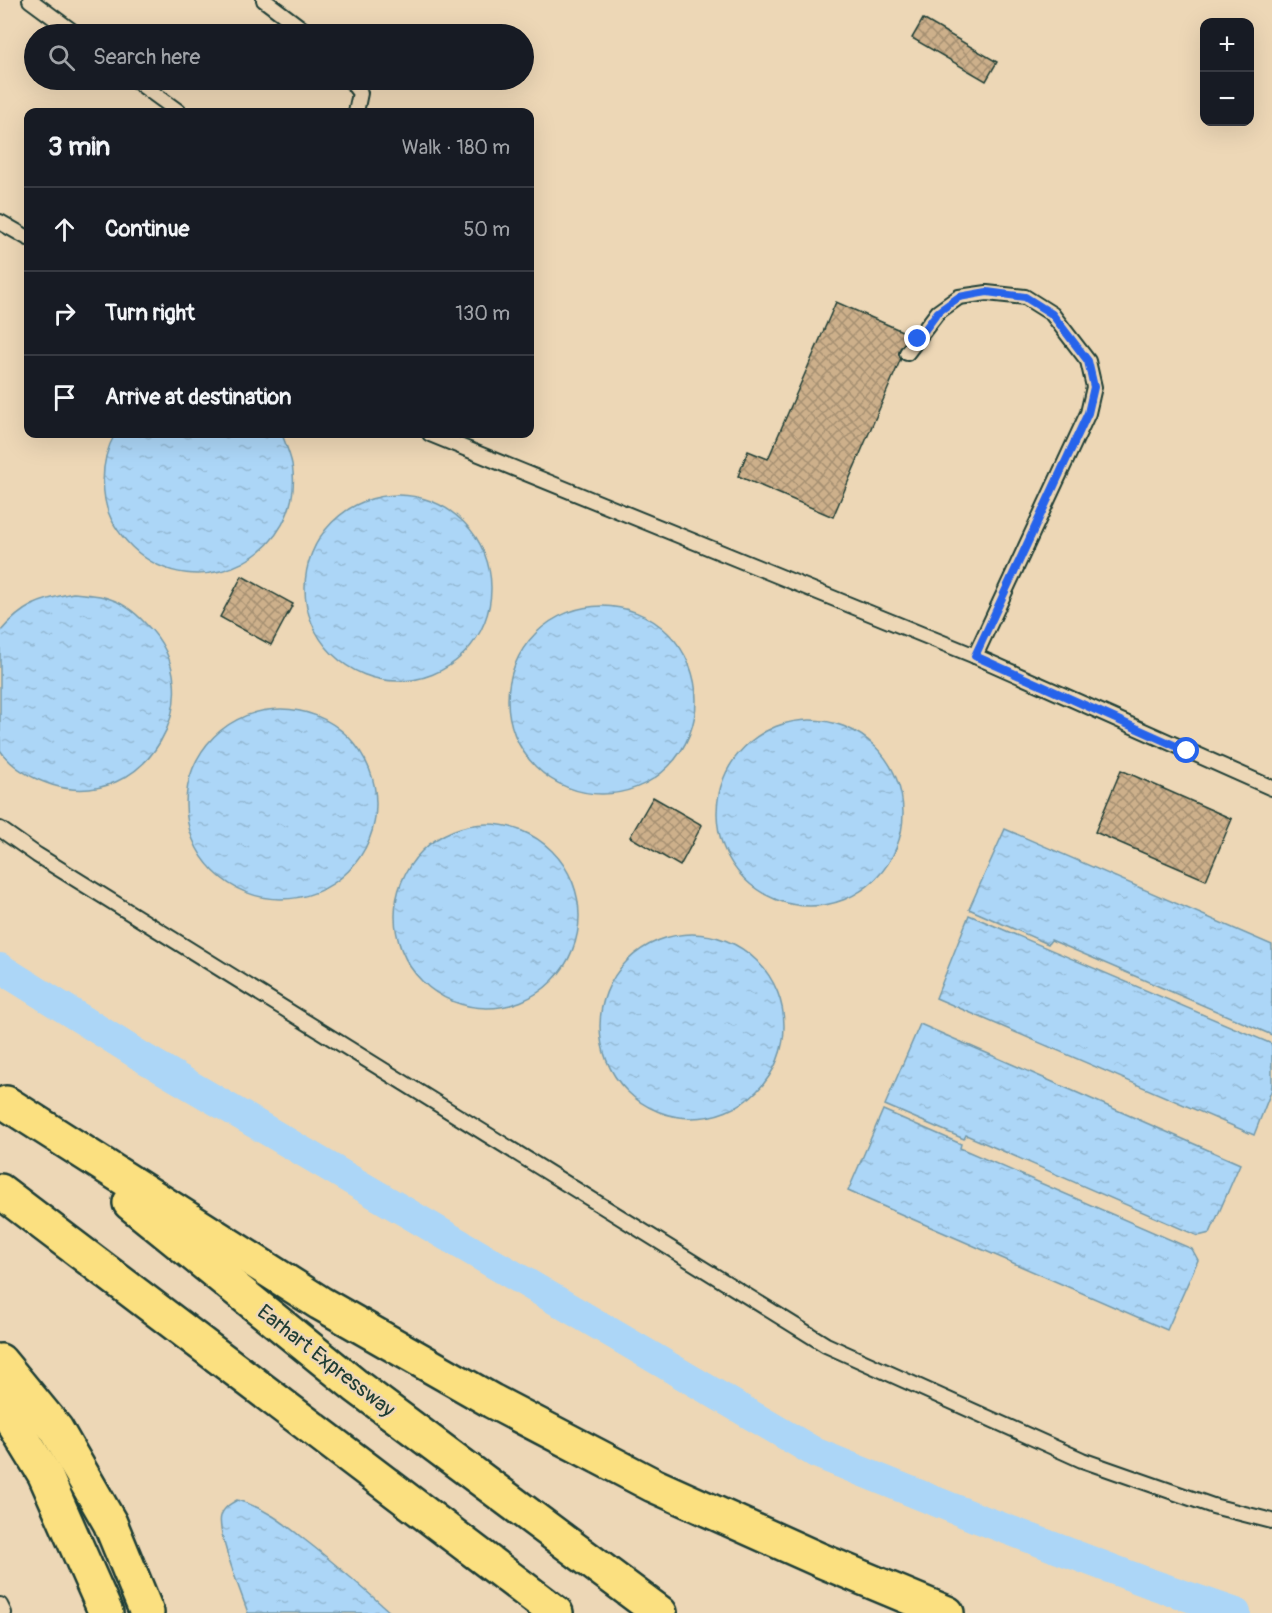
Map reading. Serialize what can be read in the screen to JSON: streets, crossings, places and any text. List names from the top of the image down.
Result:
{
  "streets": {
    "highway": ["Earhart Expressway"]
  },
  "page": {
    "map_buttons": ["+", "−"],
    "search": "Search here",
    "heading": ["3 min", "Walk · 180 m"],
    "list": [
      ["Continue", "50 m"],
      ["Turn right", "130 m"],
      "Arrive at destination"
    ]
  }
}
